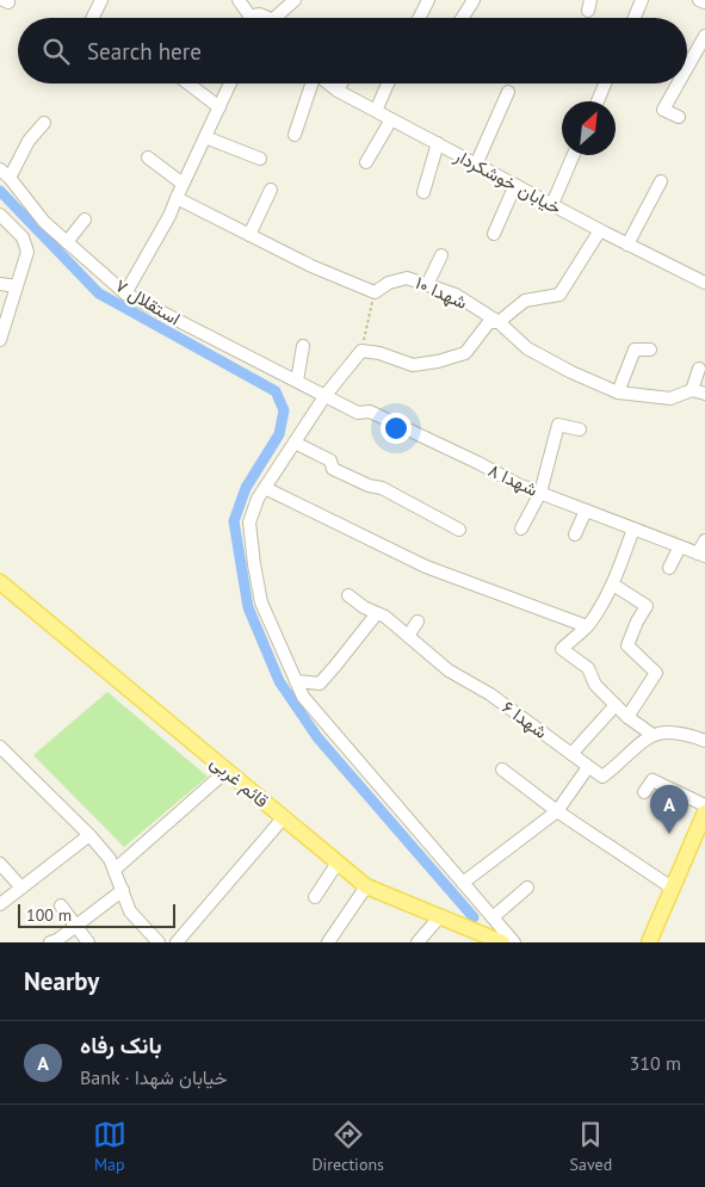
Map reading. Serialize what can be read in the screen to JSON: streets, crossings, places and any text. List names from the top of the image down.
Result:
{
  "streets": {
    "main road": ["قائم غربی"],
    "street": [
      "خیابان خوشکردار",
      "شهدا ۱۰",
      "استقلال ۷",
      "شهدا ۸",
      "شهدا ۶"
    ]
  },
  "crossings": [
    ["استقلال ۷", "شهدا ۸"]
  ],
  "scale_bar": "100 m",
  "north": "top right",
  "page": {
    "search": "Search here",
    "pins": "A",
    "scale": "100 m",
    "heading": "Nearby",
    "list": [
      {
        "mark": "A",
        "name": "بانک رفاه",
        "note": "Bank · خیابان شهدا",
        "value": "310 m"
      }
    ],
    "nav": ["Map", "Directions", "Saved"]
  }
}
